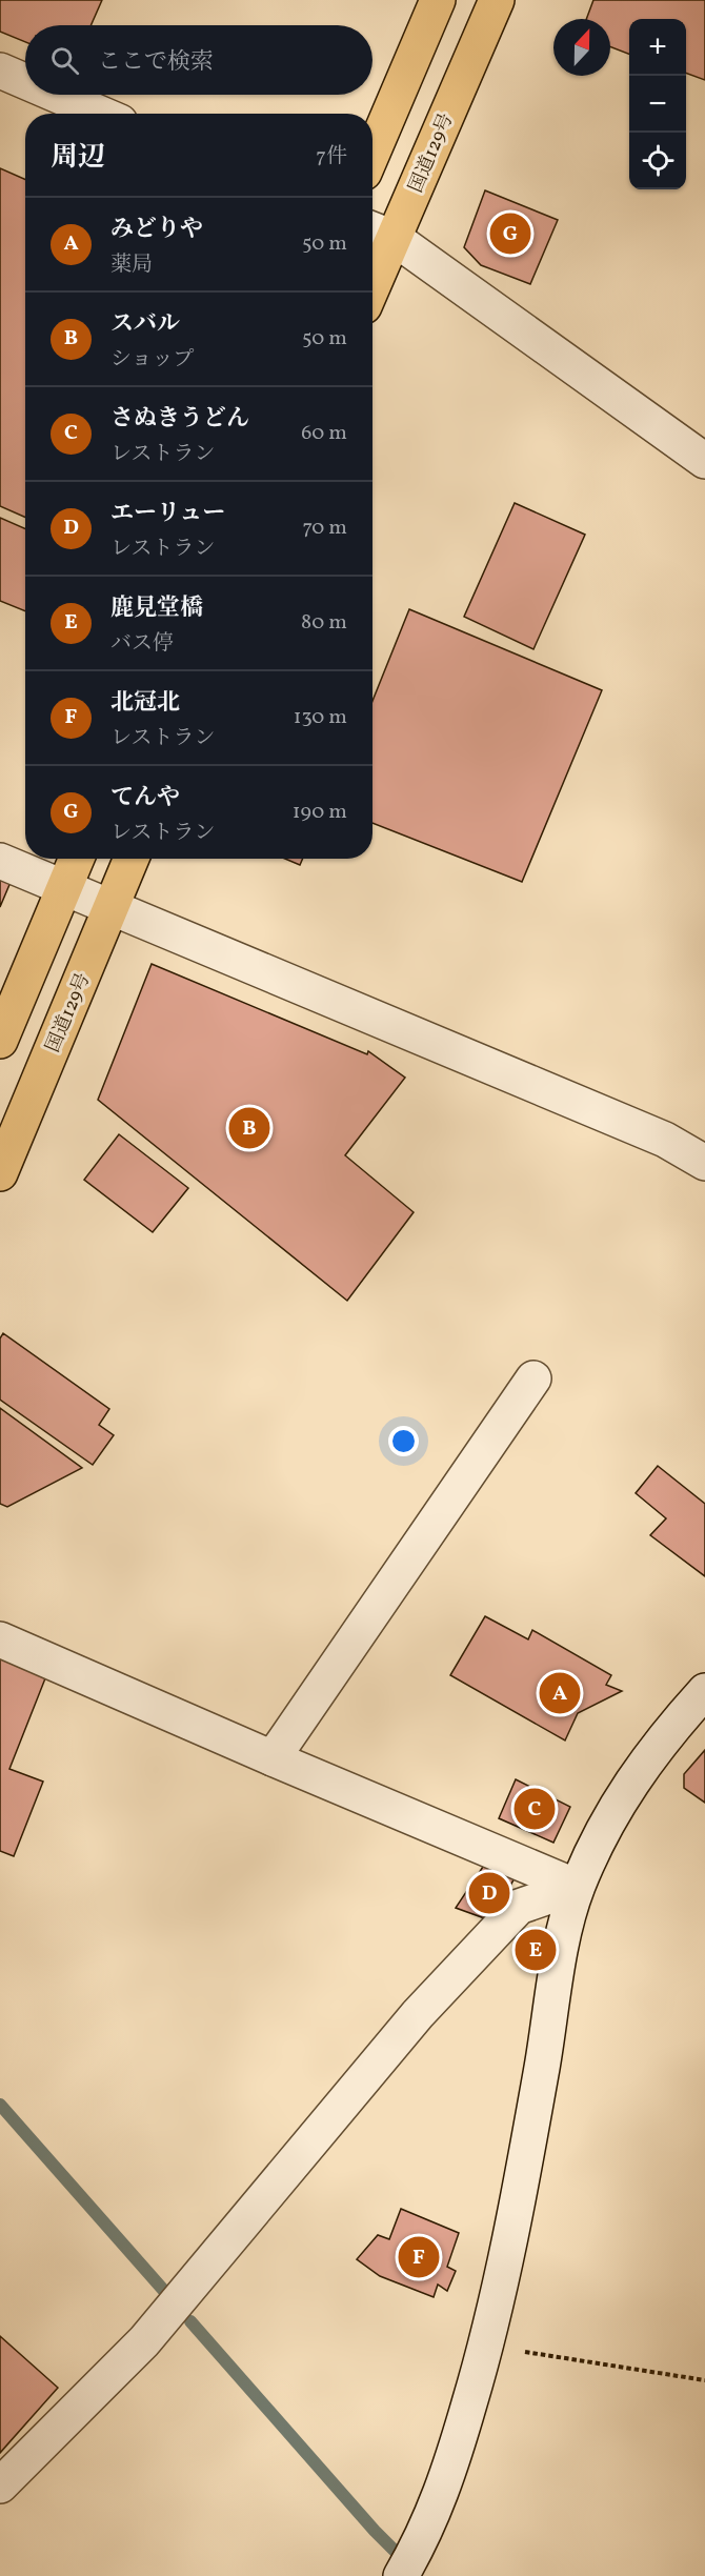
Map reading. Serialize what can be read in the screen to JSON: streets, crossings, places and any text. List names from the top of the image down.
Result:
{
  "streets": {
    "highway": ["国道129号"]
  },
  "north": "top",
  "page": {
    "map_buttons": ["+", "−"],
    "search": "ここで検索",
    "heading": ["周辺", "7件"],
    "list": [
      {
        "mark": "A",
        "name": "みどりや",
        "note": "薬局",
        "value": "50 m"
      },
      {
        "mark": "B",
        "name": "スバル",
        "note": "ショップ",
        "value": "50 m"
      },
      {
        "mark": "C",
        "name": "さぬきうどん",
        "note": "レストラン",
        "value": "60 m"
      },
      {
        "mark": "D",
        "name": "エーリュー",
        "note": "レストラン",
        "value": "70 m"
      },
      {
        "mark": "E",
        "name": "鹿見堂橋",
        "note": "バス停",
        "value": "80 m"
      },
      {
        "mark": "F",
        "name": "北冠北",
        "note": "レストラン",
        "value": "130 m"
      },
      {
        "mark": "G",
        "name": "てんや",
        "note": "レストラン",
        "value": "190 m"
      }
    ],
    "pins": [
      "G",
      "B",
      "A",
      "C",
      "D",
      "E",
      "F"
    ]
  }
}
